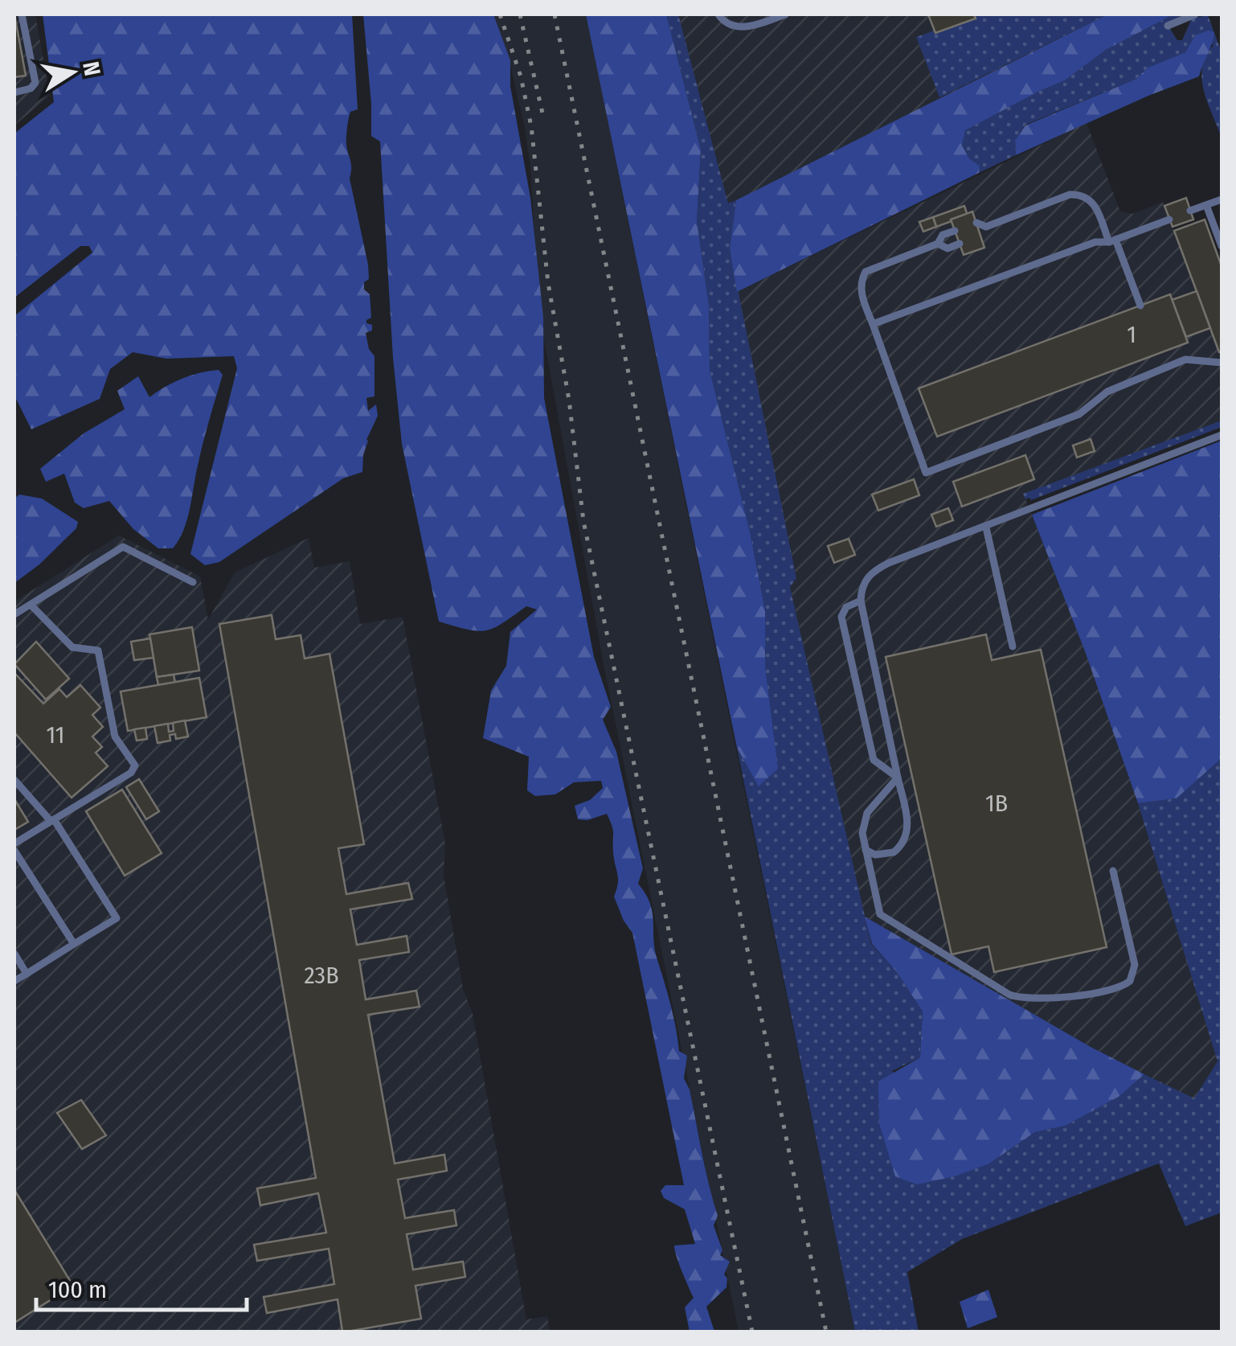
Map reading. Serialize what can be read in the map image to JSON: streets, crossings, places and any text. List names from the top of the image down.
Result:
{
  "house_numbers": [
    "1",
    "11",
    "1B",
    "23B"
  ],
  "scale_bar": "100 m",
  "north": "right"
}
